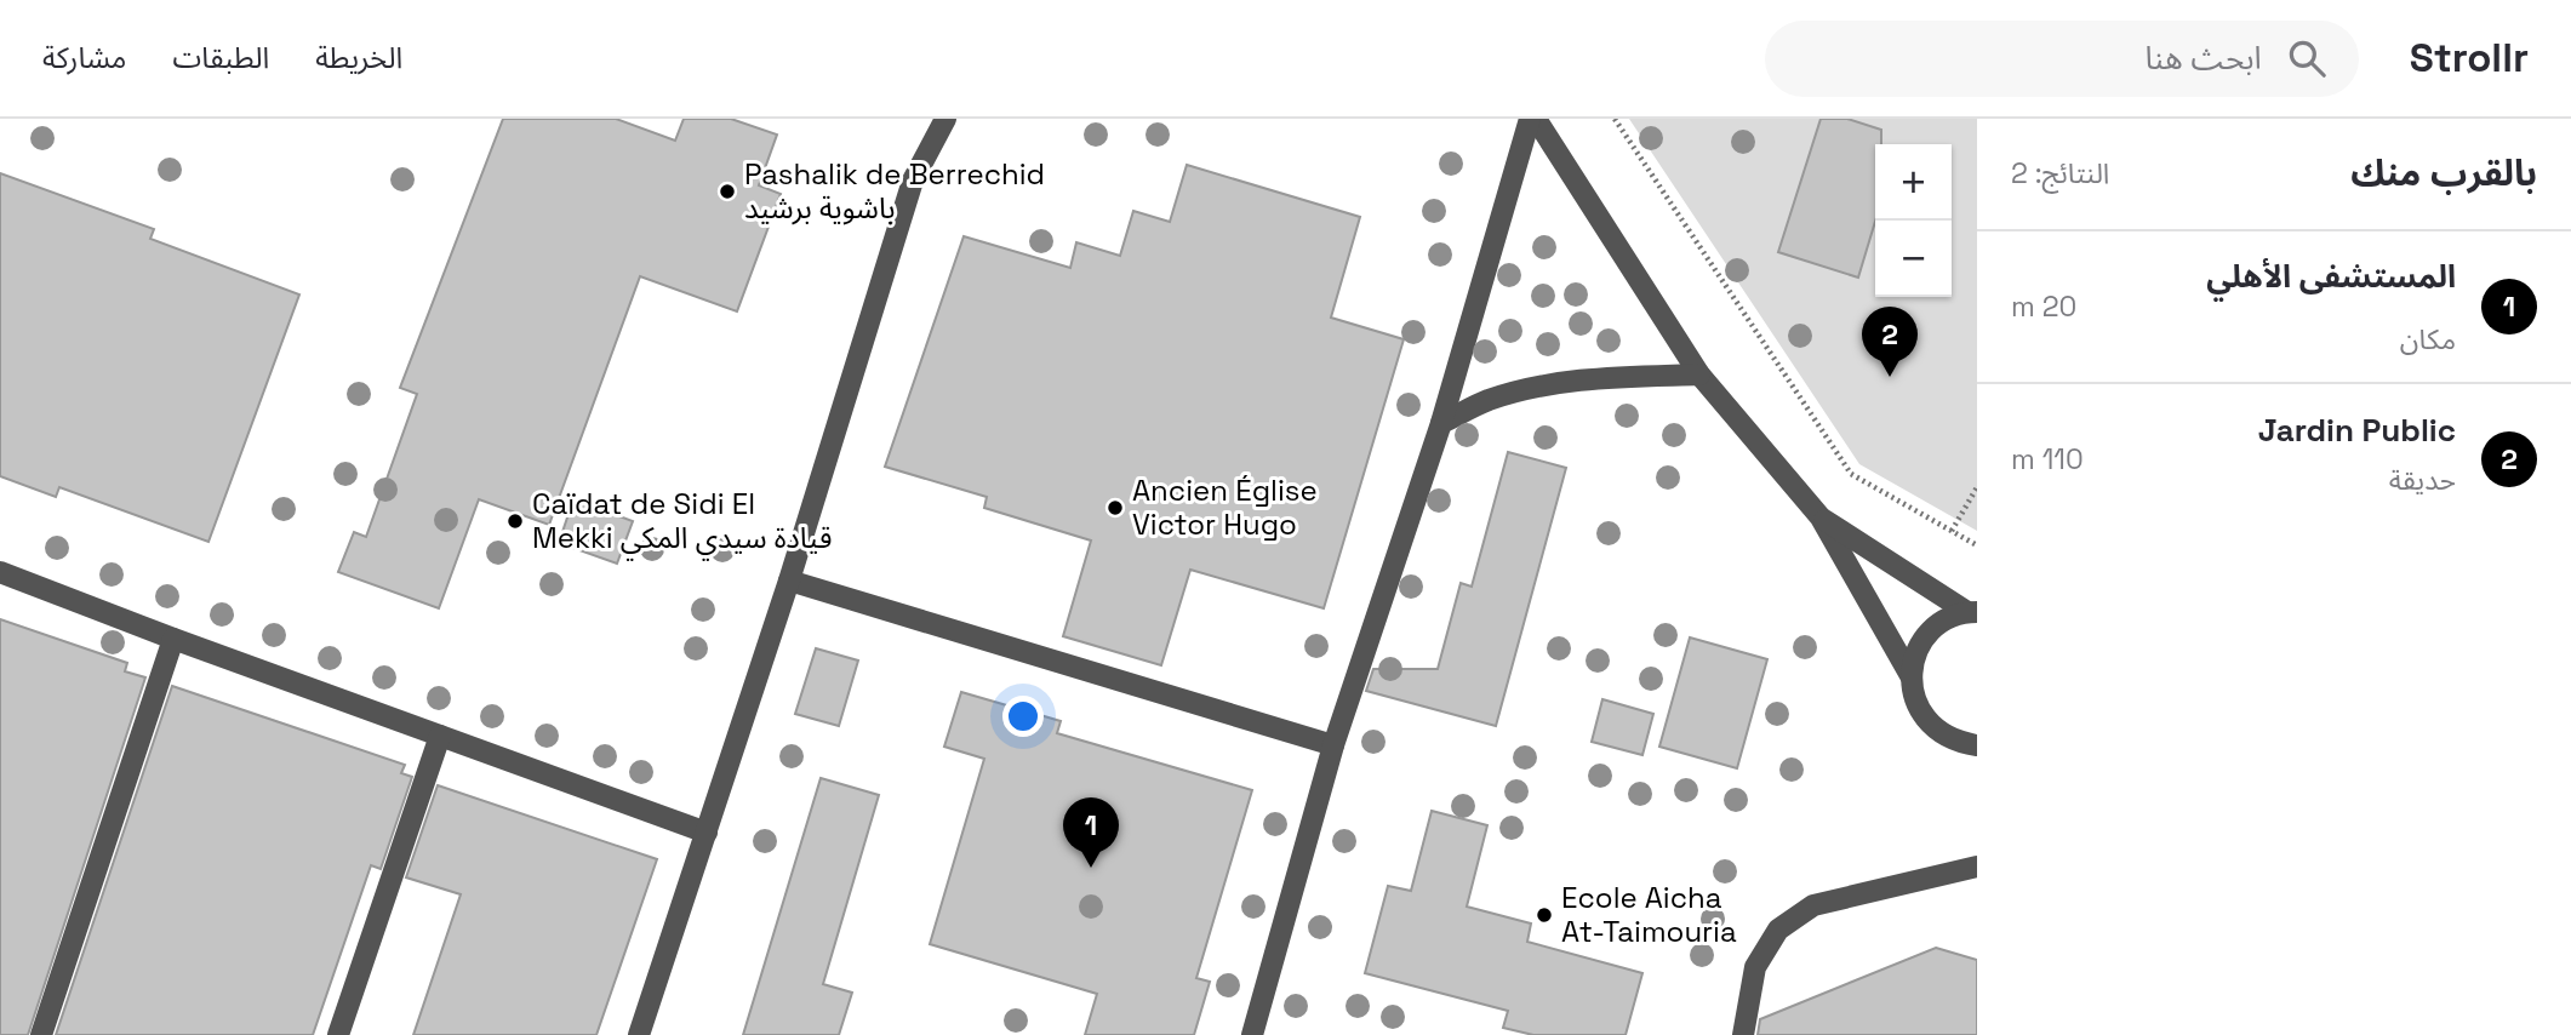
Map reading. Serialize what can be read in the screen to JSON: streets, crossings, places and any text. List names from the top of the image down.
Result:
{
  "places": [
    "Pashalik de Berrechid باشوية برشيد",
    "Ancien Église Victor Hugo",
    "Caïdat de Sidi El Mekki قيادة سيدي المكي",
    "Ecole Aicha At-Taimouria"
  ],
  "page": {
    "header": "Strollr",
    "search": "ابحث هنا",
    "nav": ["الخريطة", "الطبقات", "مشاركة"],
    "heading": ["بالقرب منك", "النتائج: 2"],
    "map_buttons": ["+", "−"],
    "list": [
      {
        "mark": "1",
        "name": "المستشفى الأهلي",
        "note": "مكان",
        "value": "20 m"
      },
      {
        "mark": "2",
        "name": "Jardin Public",
        "note": "حديقة",
        "value": "110 m"
      }
    ],
    "pins": ["2", "1"]
  }
}
